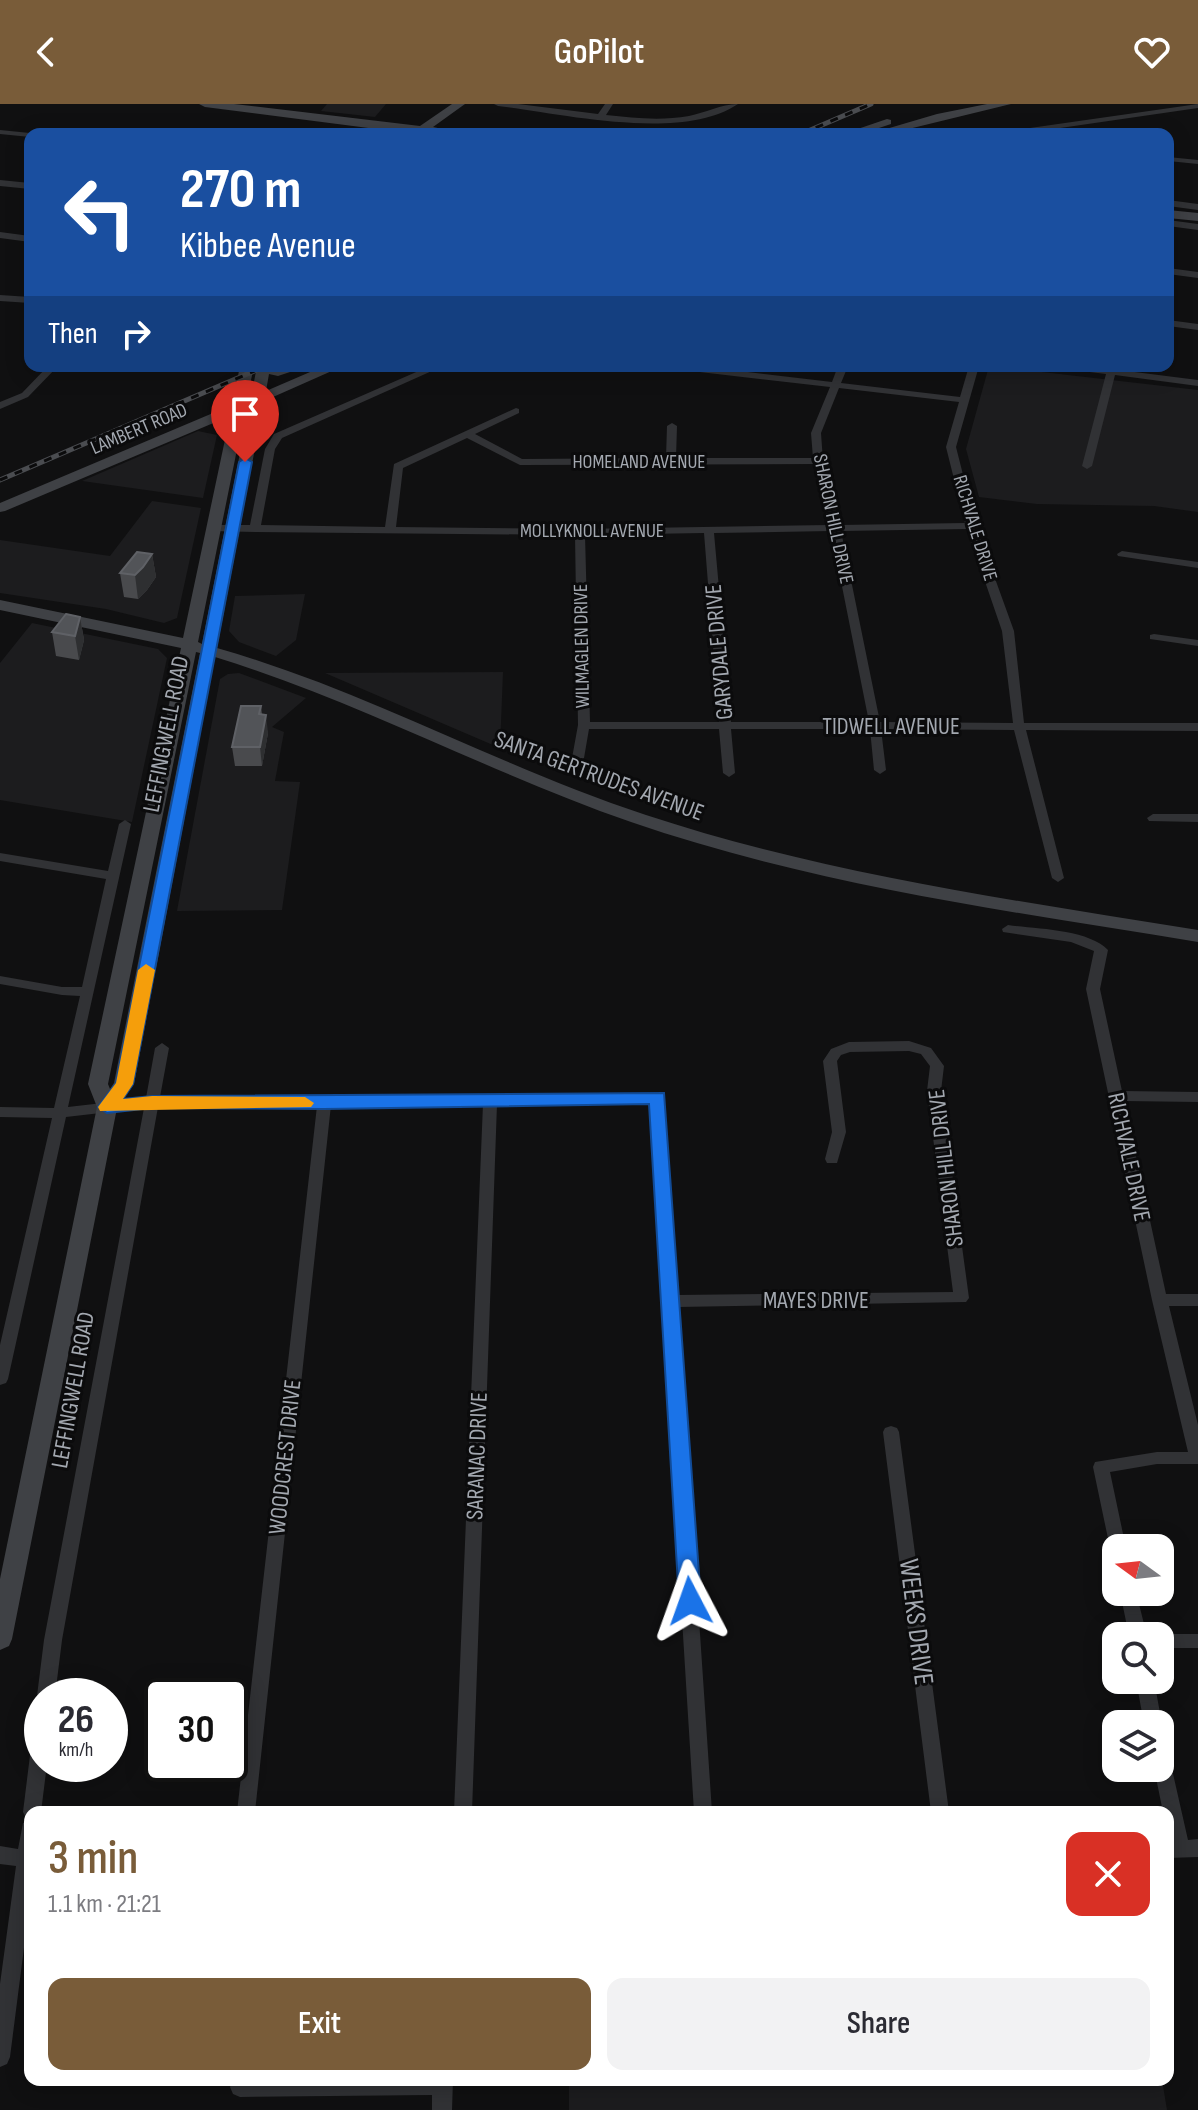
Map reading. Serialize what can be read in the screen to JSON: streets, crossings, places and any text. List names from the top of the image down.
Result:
{
  "streets": {
    "main road": ["LAMBERT ROAD", "LEFFINGWELL ROAD", "SANTA GERTRUDES AVENUE"],
    "street": [
      "HOMELAND AVENUE",
      "SHARON HILL DRIVE",
      "RICHVALE DRIVE",
      "MOLLYKNOLL AVENUE",
      "WILMAGLEN DRIVE",
      "GARYDALE DRIVE",
      "TIDWELL AVENUE",
      "MAYES DRIVE",
      "SARANAC DRIVE",
      "WOODCREST DRIVE",
      "WEEKS DRIVE"
    ]
  },
  "crossings": [
    ["LAMBERT ROAD", "LEFFINGWELL ROAD"],
    ["HOMELAND AVENUE", "SHARON HILL DRIVE"],
    ["SHARON HILL DRIVE", "MOLLYKNOLL AVENUE"],
    ["SHARON HILL DRIVE", "TIDWELL AVENUE"],
    ["SHARON HILL DRIVE", "MAYES DRIVE"],
    ["RICHVALE DRIVE", "MOLLYKNOLL AVENUE"],
    ["RICHVALE DRIVE", "TIDWELL AVENUE"],
    ["MOLLYKNOLL AVENUE", "WILMAGLEN DRIVE"],
    ["MOLLYKNOLL AVENUE", "GARYDALE DRIVE"],
    ["MOLLYKNOLL AVENUE", "LEFFINGWELL ROAD"],
    ["WILMAGLEN DRIVE", "TIDWELL AVENUE"],
    ["GARYDALE DRIVE", "TIDWELL AVENUE"],
    ["LEFFINGWELL ROAD", "SANTA GERTRUDES AVENUE"]
  ],
  "north": "left",
  "page": {
    "header": "GoPilot",
    "turn": ["270 m", "Kibbee Avenue"],
    "then": "Then",
    "speed": "26 km/h",
    "limit": "30",
    "heading": ["3 min", "1.1 km · 21:21"],
    "buttons": ["Exit", "Share"]
  }
}
